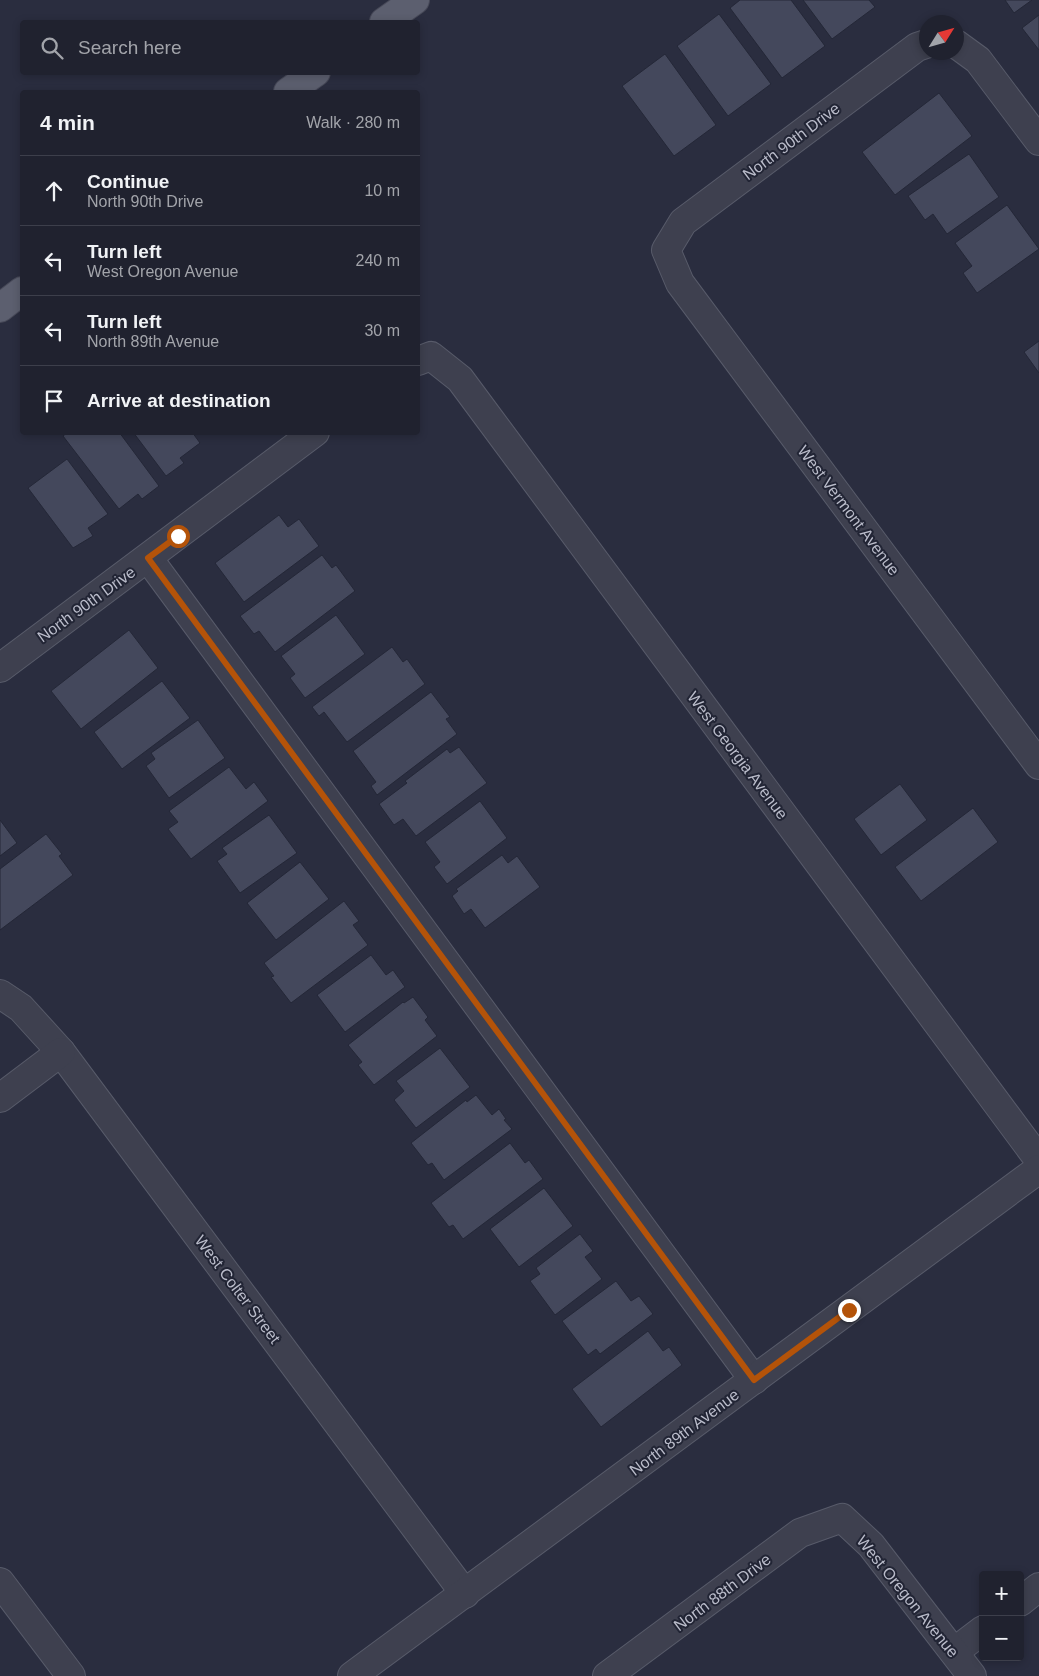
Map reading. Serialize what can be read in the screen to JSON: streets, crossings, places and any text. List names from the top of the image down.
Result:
{
  "streets": {
    "street": [
      "North 90th Drive",
      "West Vermont Avenue",
      "West Georgia Avenue",
      "West Colter Street",
      "North 89th Avenue",
      "North 88th Drive",
      "West Oregon Avenue"
    ]
  },
  "crossings": [
    ["North 90th Drive", "West Vermont Avenue"],
    ["West Colter Street", "North 89th Avenue"],
    ["North 88th Drive", "West Oregon Avenue"]
  ],
  "north": "top right",
  "page": {
    "search": "Search here",
    "heading": ["4 min", "Walk · 280 m"],
    "list": [
      ["Continue", "North 90th Drive", "10 m"],
      ["Turn left", "West Oregon Avenue", "240 m"],
      ["Turn left", "North 89th Avenue", "30 m"],
      "Arrive at destination"
    ],
    "map_buttons": ["+", "−"]
  }
}
